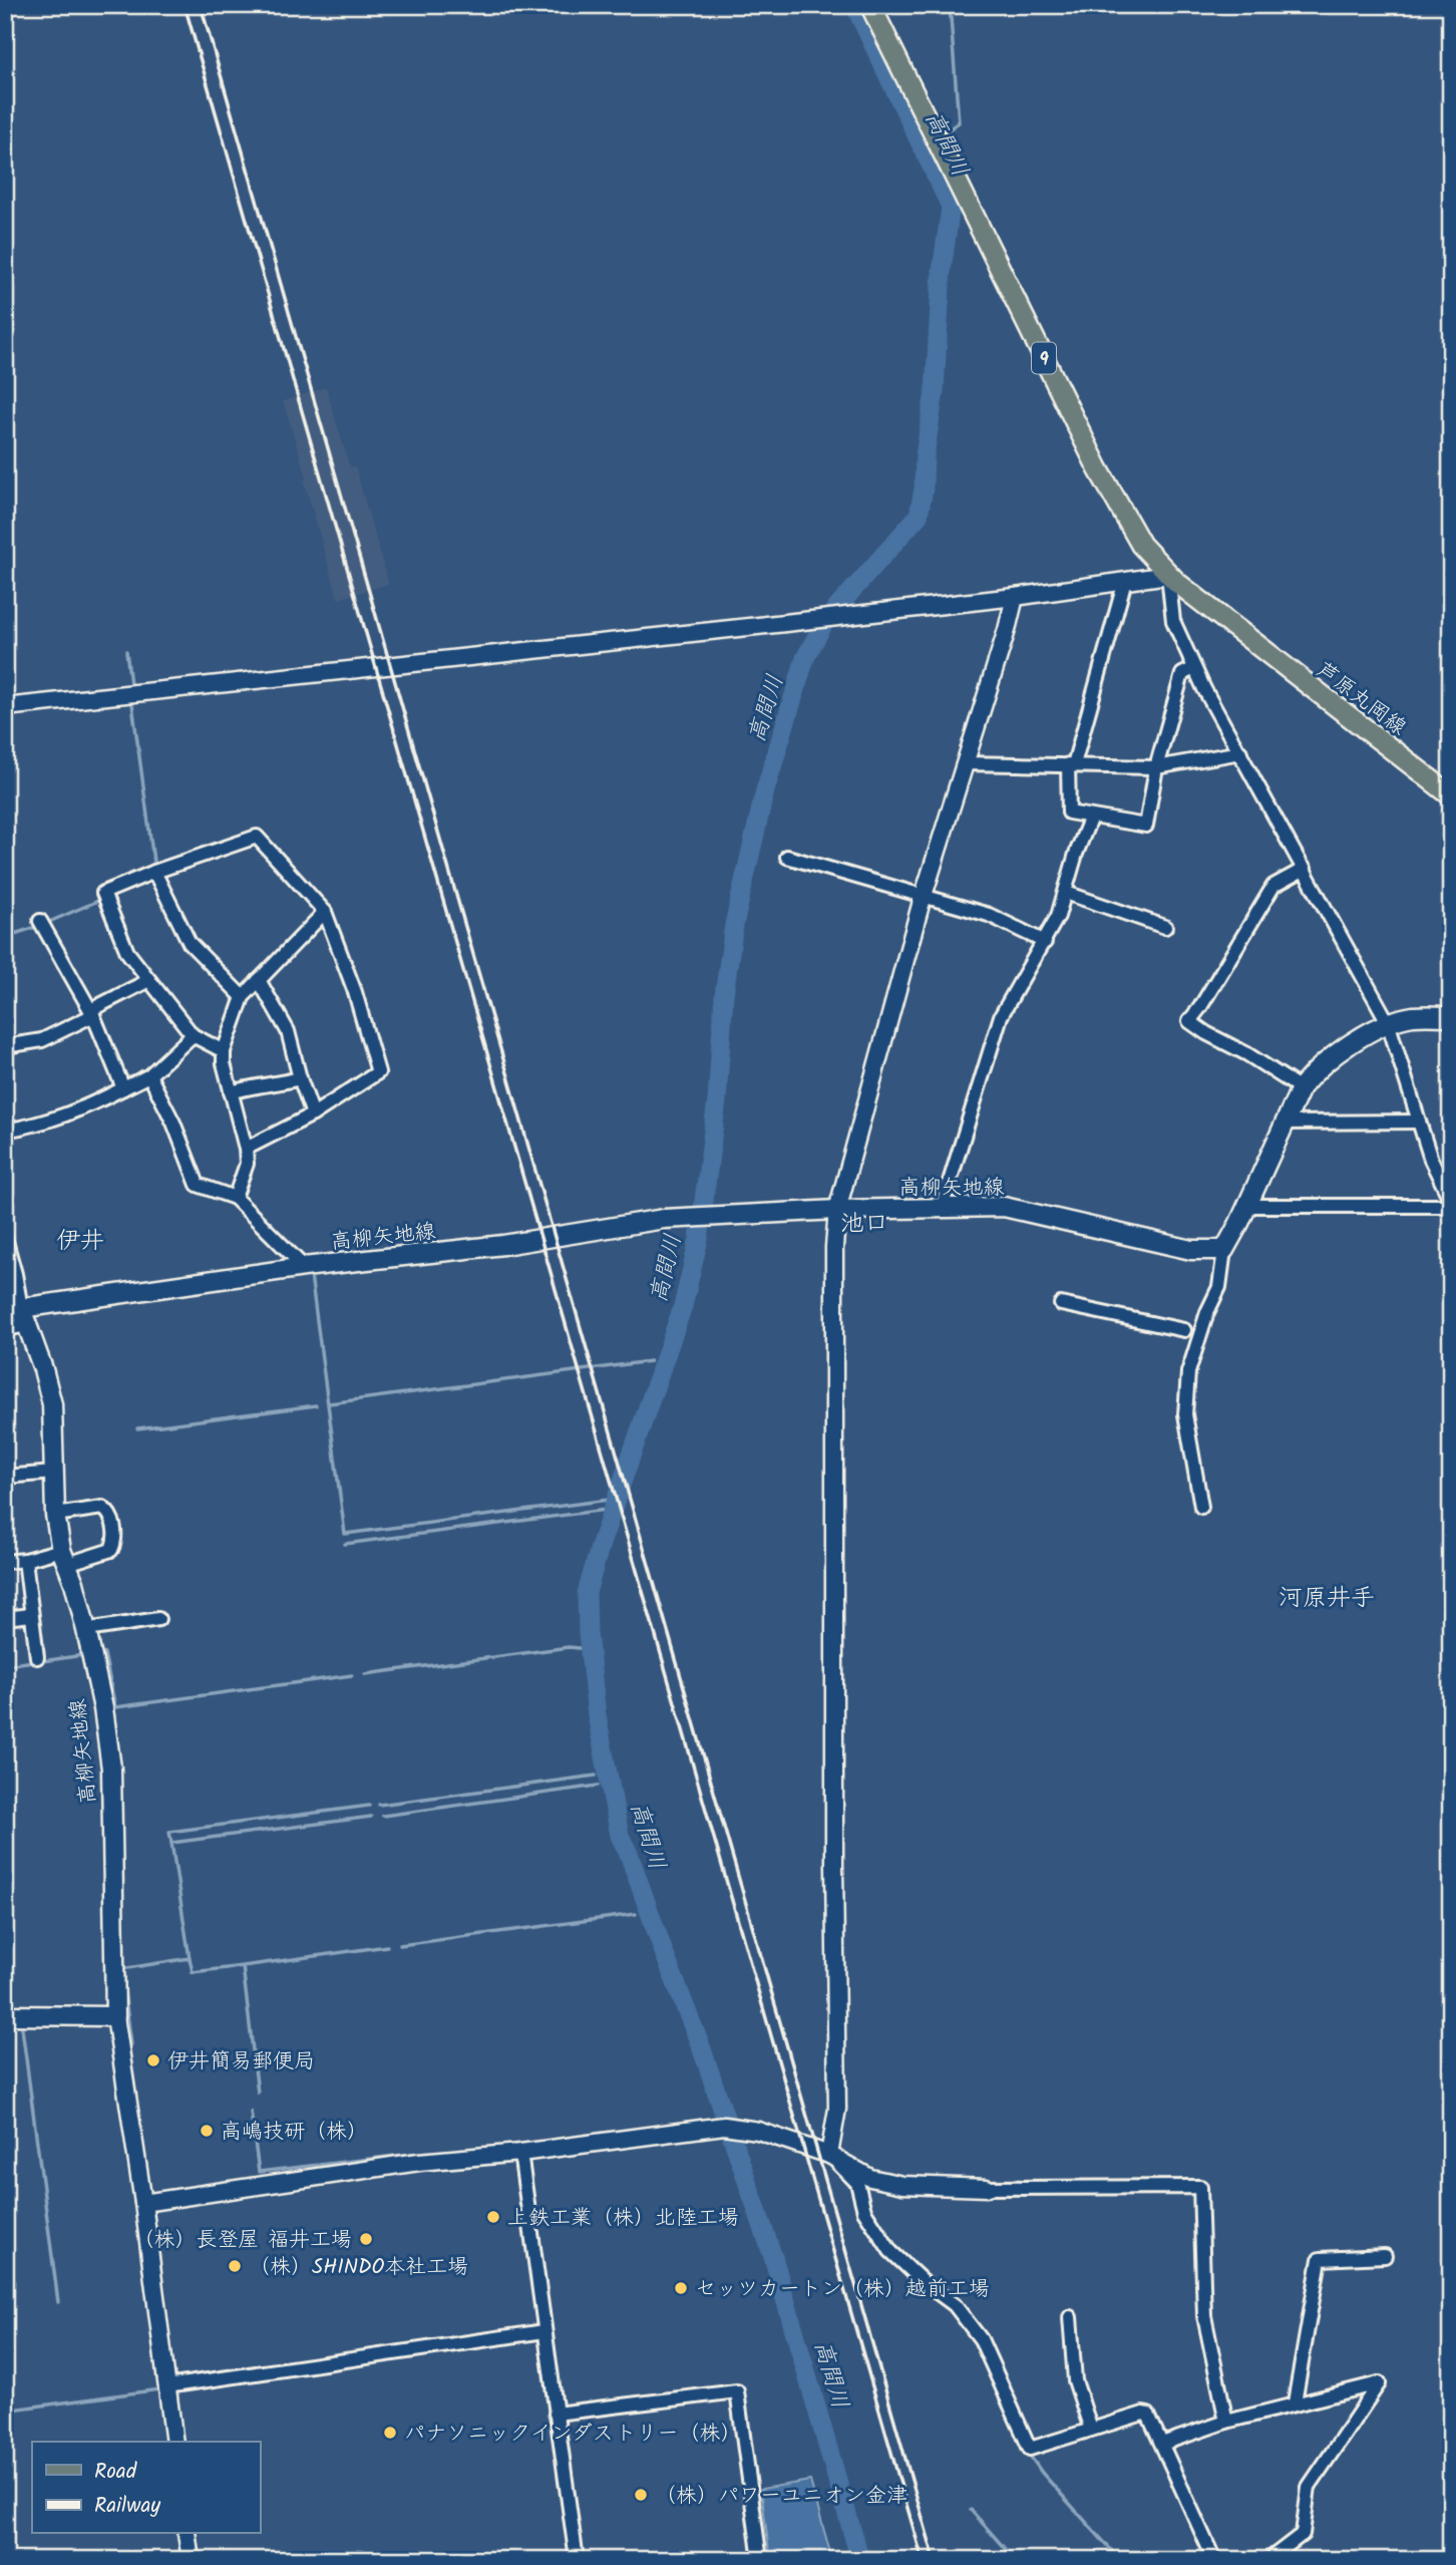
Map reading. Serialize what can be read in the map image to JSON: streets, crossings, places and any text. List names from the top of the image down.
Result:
{
  "streets": {
    "main road": ["9", "芦原丸岡線", "高柳矢地線"]
  },
  "crossings": [
    ["9", "芦原丸岡線"]
  ],
  "districts": ["池口", "伊井", "河原井手"],
  "water": ["高間川"],
  "places": [
    "伊井簡易郵便局",
    "高嶋技研（株）",
    "上鉄工業（株）北陸工場",
    "（株）長登屋 福井工場",
    "（株）SHINDO本社工場",
    "セッツカートン（株）越前工場",
    "パナソニックインダストリー（株）",
    "（株）パワーユニオン金津"
  ],
  "legend": ["Road", "Railway"]
}
